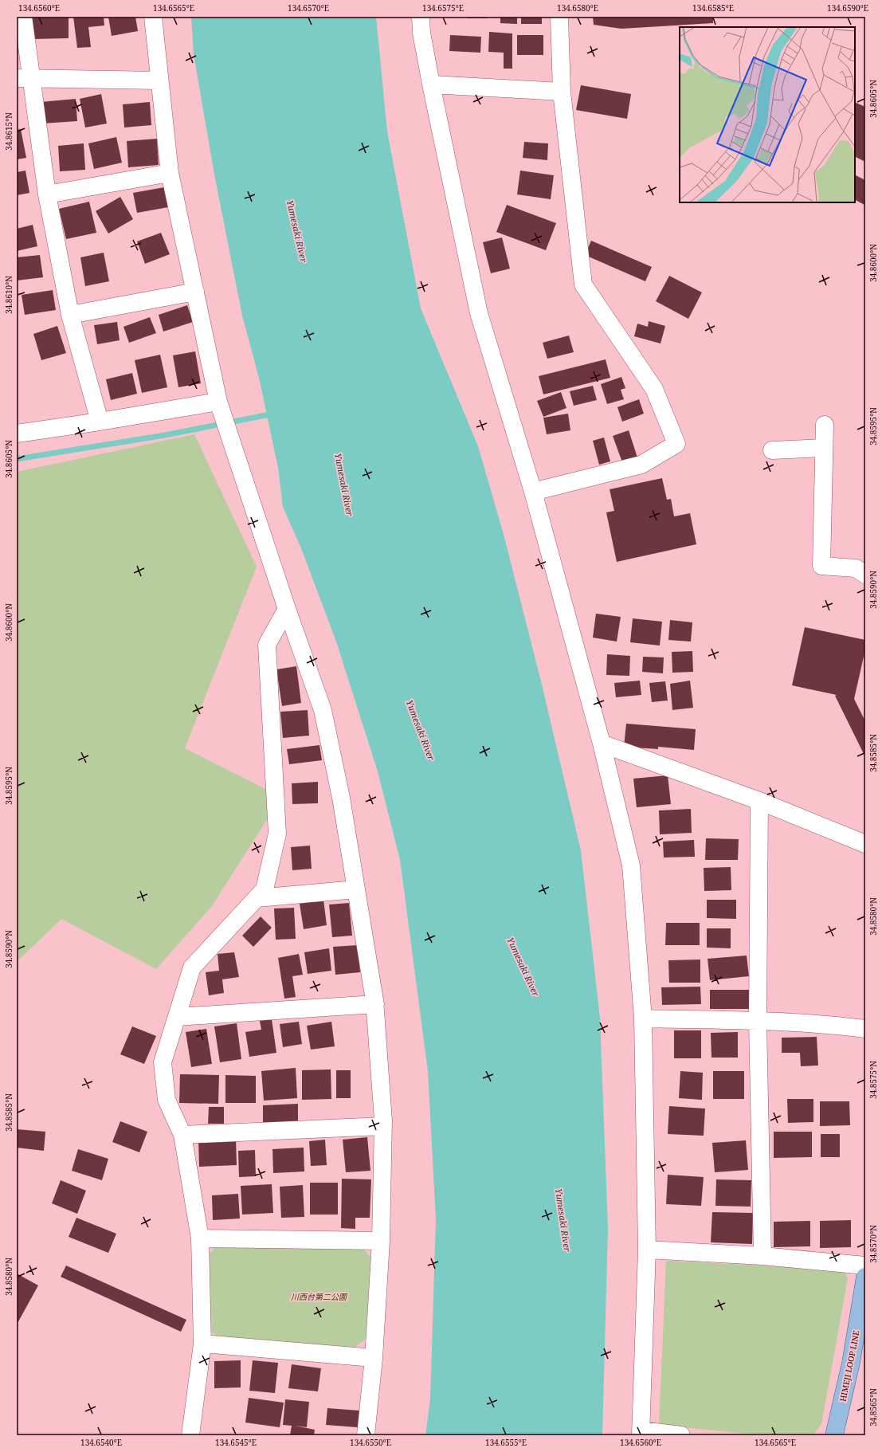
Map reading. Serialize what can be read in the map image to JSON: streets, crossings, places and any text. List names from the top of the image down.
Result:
{
  "streets": {
    "main road": ["HIMEJI LOOP LINE"]
  },
  "water": ["Yumesaki River"],
  "parks": ["川西台第二公園"],
  "coordinates": [
    "134.6560°E",
    "134.6565°E",
    "134.6570°E",
    "134.6575°E",
    "134.6580°E",
    "134.6585°E",
    "134.6590°E",
    "34.8605°N",
    "34.8615°N",
    "34.8600°N",
    "34.8610°N",
    "34.8595°N",
    "34.8590°N",
    "34.8585°N",
    "34.8580°N",
    "34.8575°N",
    "34.8570°N",
    "34.8565°N",
    "134.6540°E",
    "134.6545°E",
    "134.6550°E",
    "134.6555°E"
  ]
}
